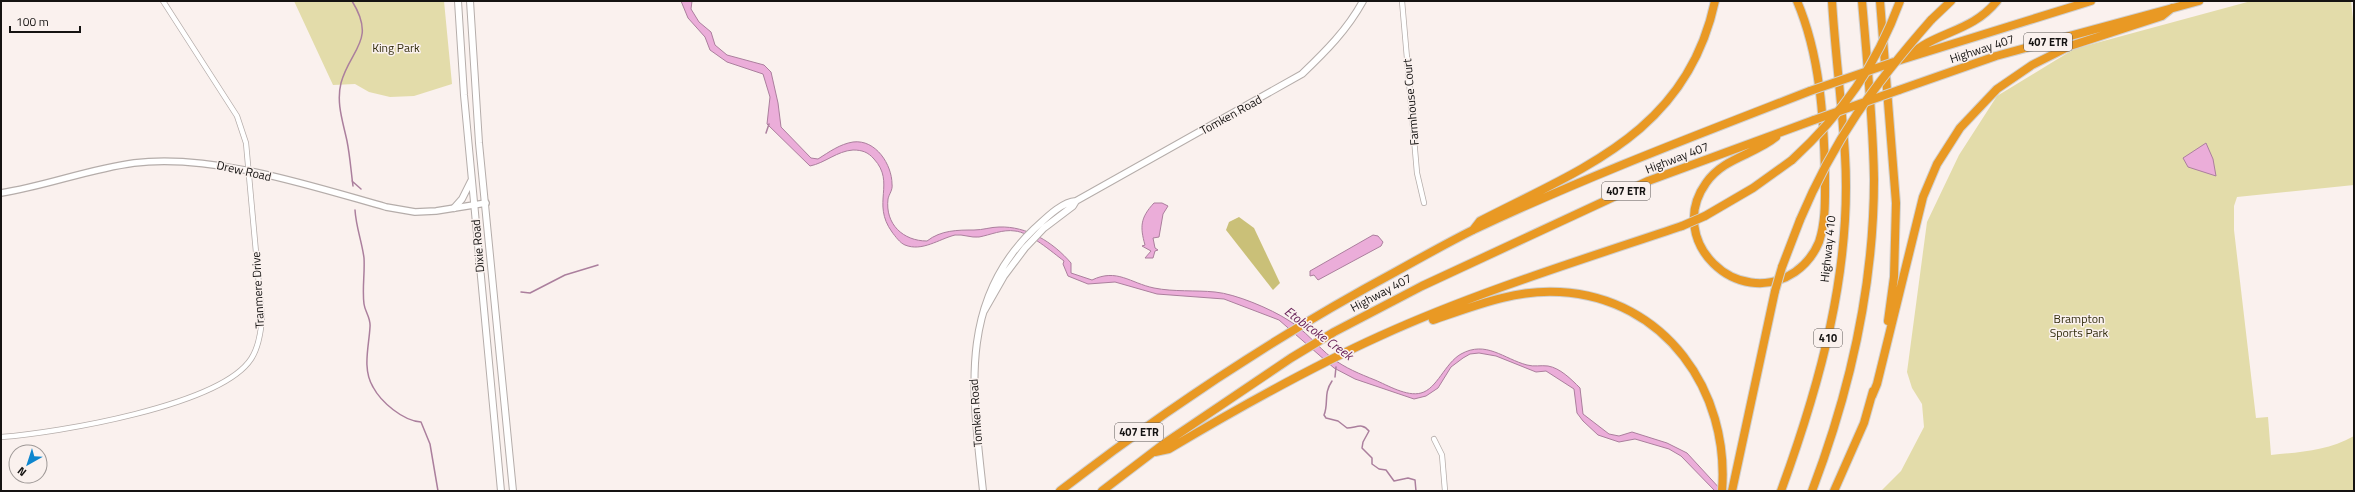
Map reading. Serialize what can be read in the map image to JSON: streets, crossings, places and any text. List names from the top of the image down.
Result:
{
  "streets": {
    "highway": [
      "407 ETR",
      "Highway 407",
      "Highway 410",
      "410"
    ],
    "main road": ["Tomken Road", "Dixie Road"],
    "street": ["Farmhouse Court", "Drew Road", "Tranmere Drive"]
  },
  "crossings": [
    ["Drew Road", "Dixie Road"],
    ["Drew Road", "Tranmere Drive"]
  ],
  "water": ["Etobicoke Creek"],
  "parks": ["King Park", "Brampton Sports Park"],
  "scale_bar": "100 m",
  "north": "bottom left"
}
